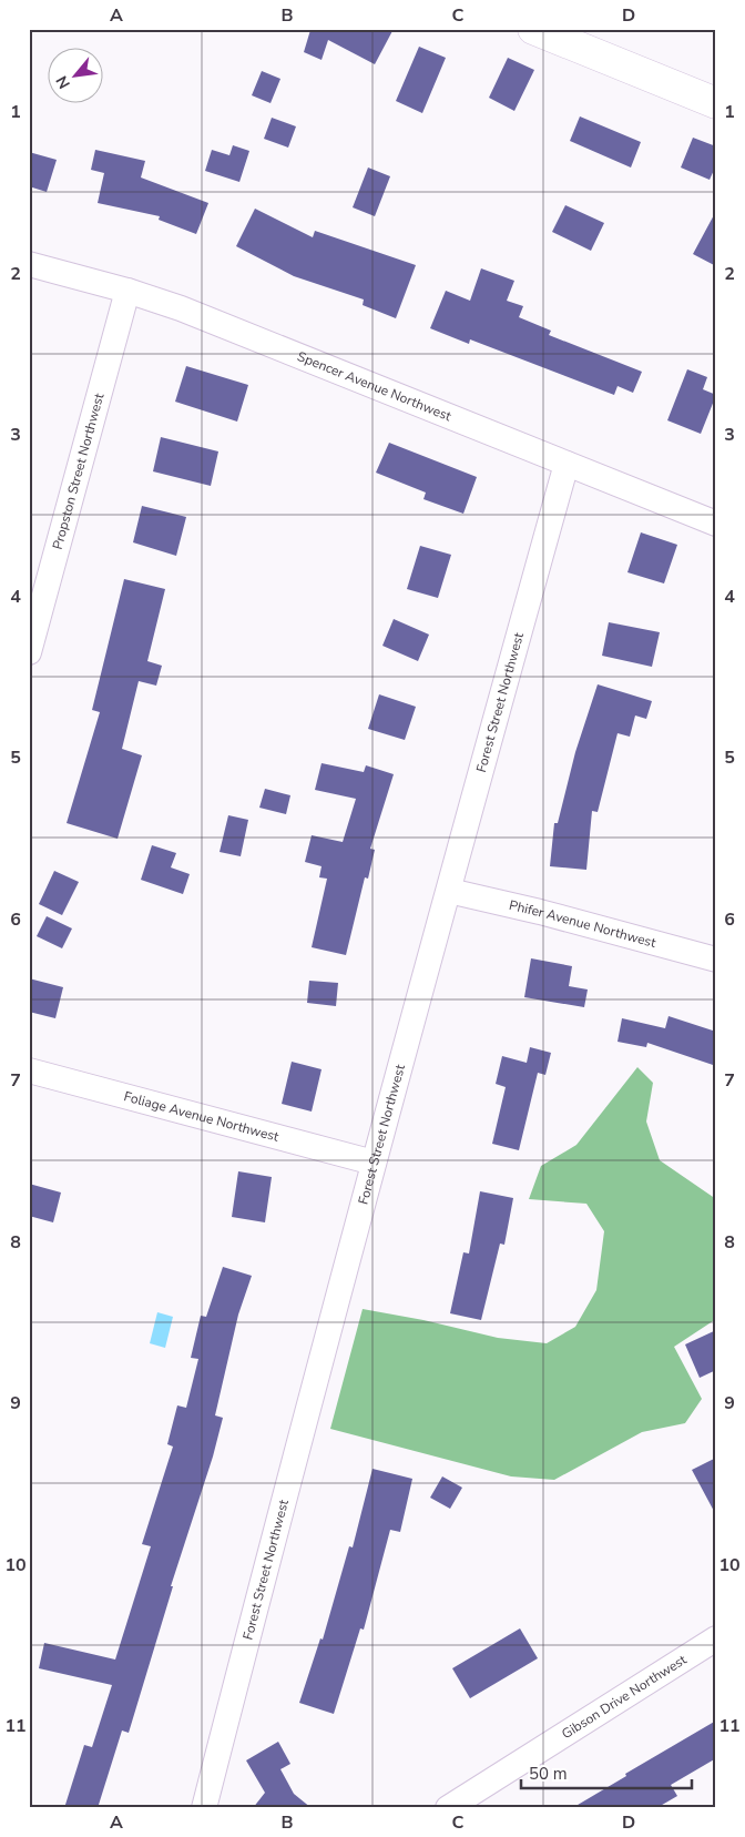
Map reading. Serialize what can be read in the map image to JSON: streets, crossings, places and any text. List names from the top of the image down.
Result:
{
  "streets": {
    "street": [
      "Spencer Avenue Northwest",
      "Propston Street Northwest",
      "Forest Street Northwest",
      "Phifer Avenue Northwest",
      "Foliage Avenue Northwest",
      "Gibson Drive Northwest"
    ]
  },
  "crossings": [
    ["Spencer Avenue Northwest", "Propston Street Northwest"],
    ["Spencer Avenue Northwest", "Forest Street Northwest"],
    ["Forest Street Northwest", "Phifer Avenue Northwest"],
    ["Forest Street Northwest", "Foliage Avenue Northwest"]
  ],
  "scale_bar": "50 m",
  "north": "bottom left",
  "grid": {
    "columns": [
      "A",
      "B",
      "C",
      "D"
    ],
    "rows": [
      "1",
      "2",
      "3",
      "4",
      "5",
      "6",
      "7",
      "8",
      "9",
      "10",
      "11"
    ]
  }
}
